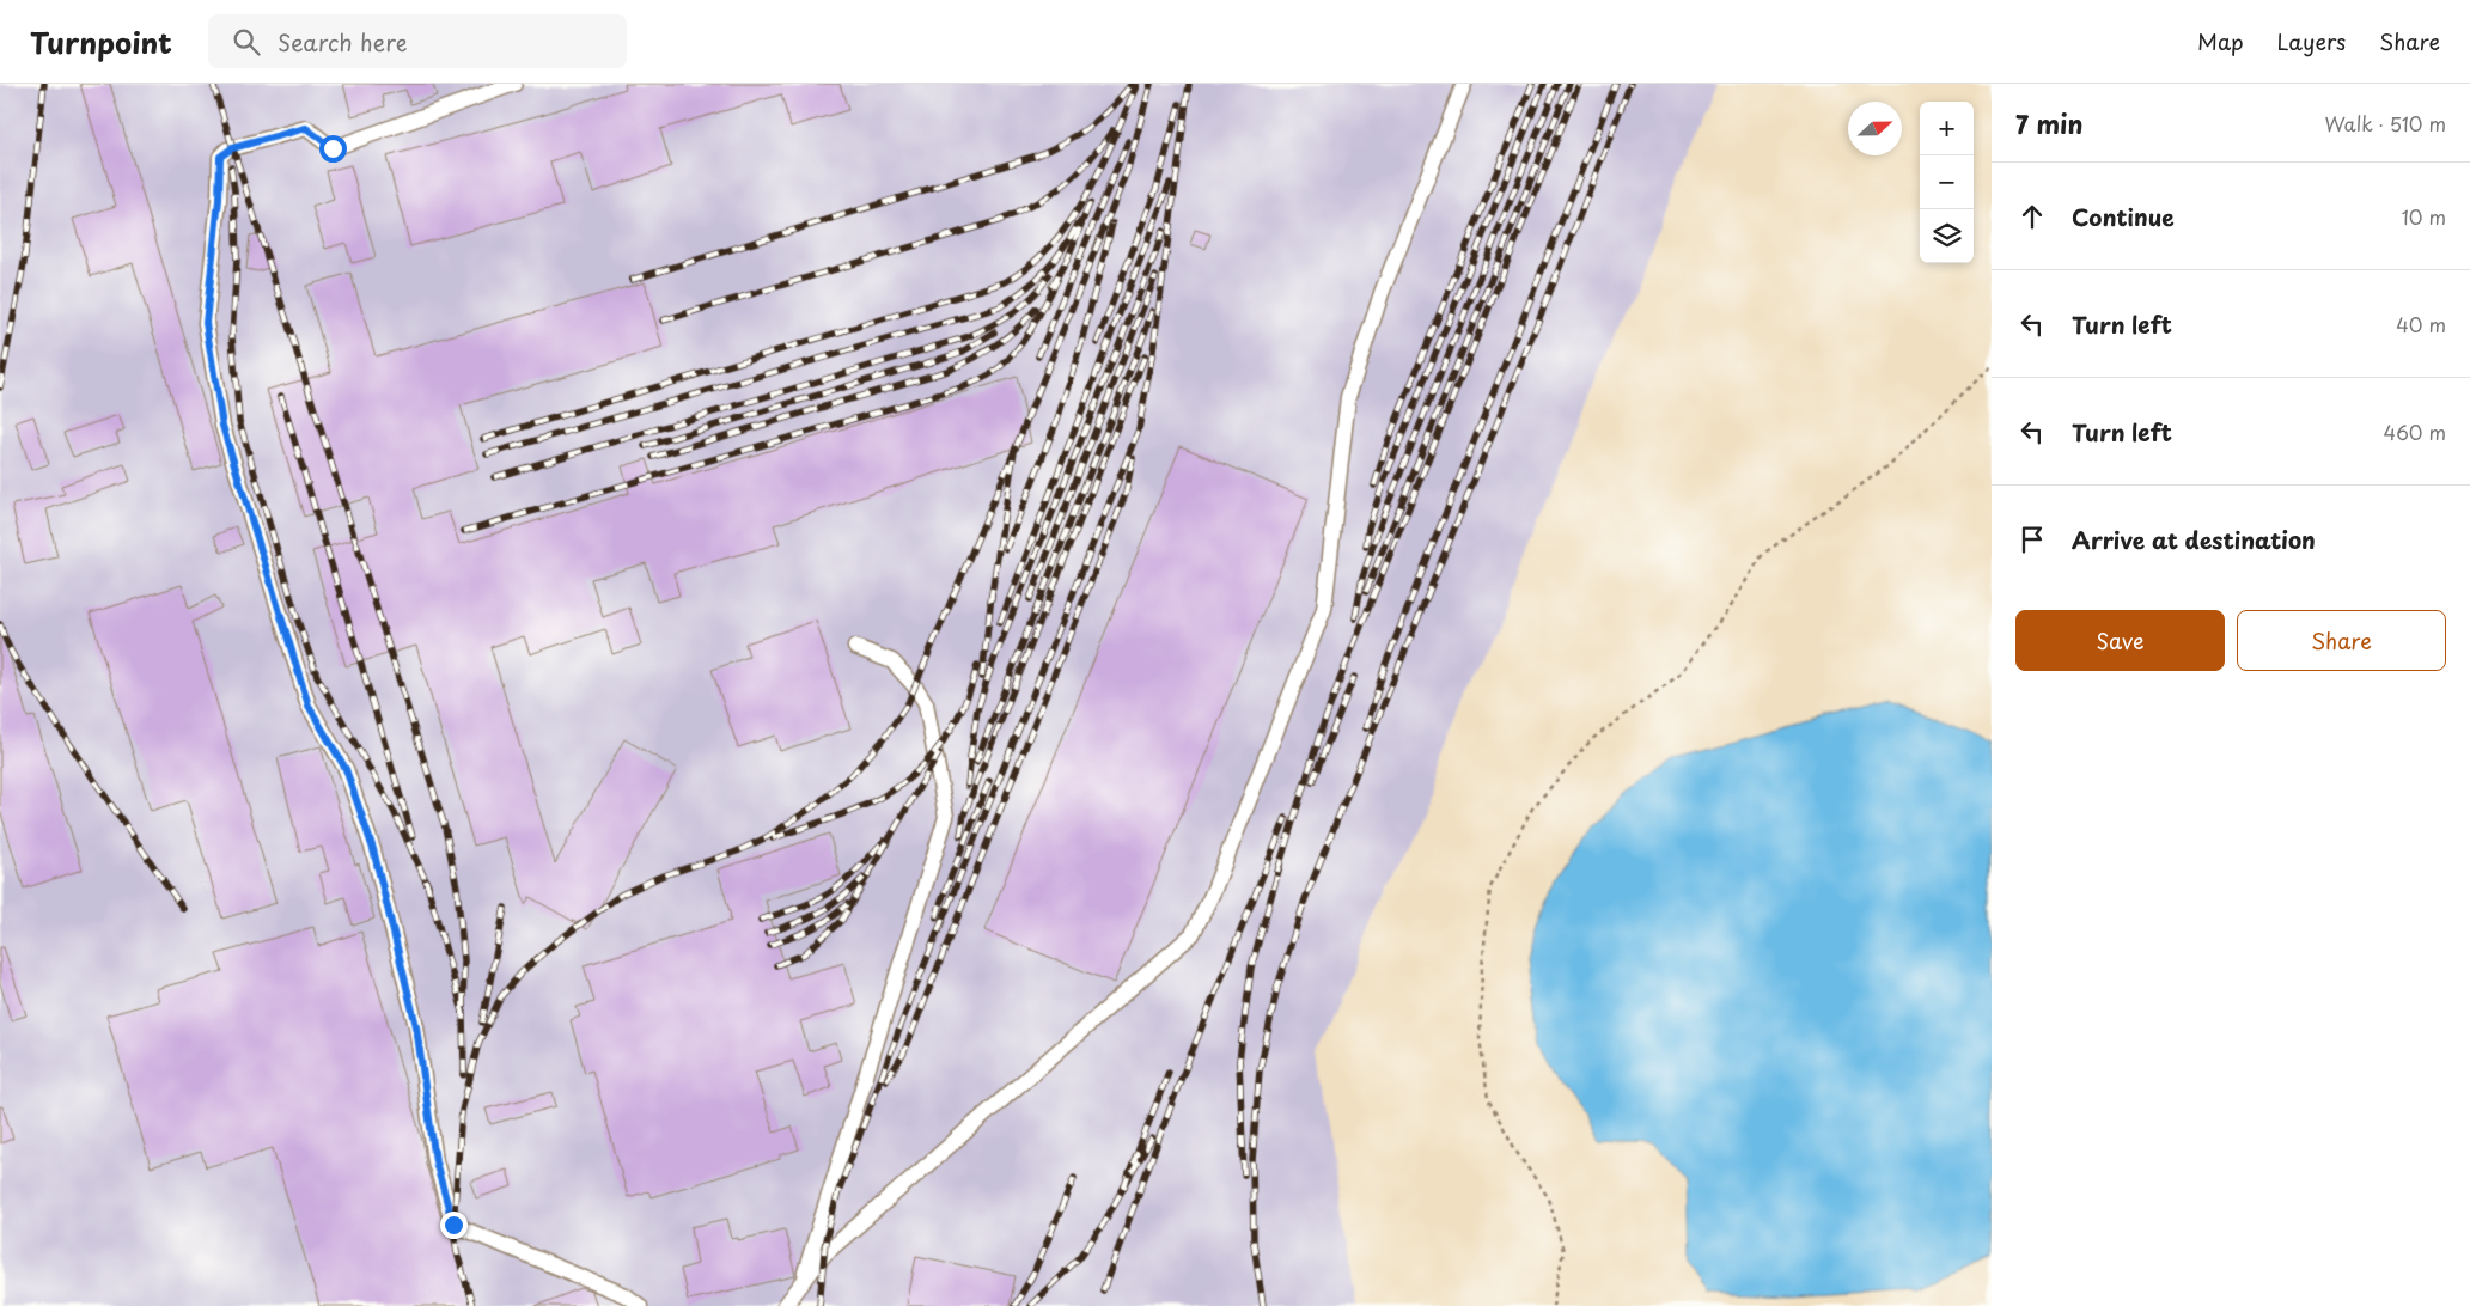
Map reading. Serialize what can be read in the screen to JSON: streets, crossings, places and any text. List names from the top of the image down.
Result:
{
  "north": "right",
  "page": {
    "header": "Turnpoint",
    "search": "Search here",
    "nav": ["Map", "Layers", "Share"],
    "heading": ["7 min", "Walk · 510 m"],
    "map_buttons": ["+", "−"],
    "list": [
      ["Continue", "10 m"],
      ["Turn left", "40 m"],
      ["Turn left", "460 m"],
      "Arrive at destination"
    ],
    "buttons": ["Save", "Share"]
  }
}
